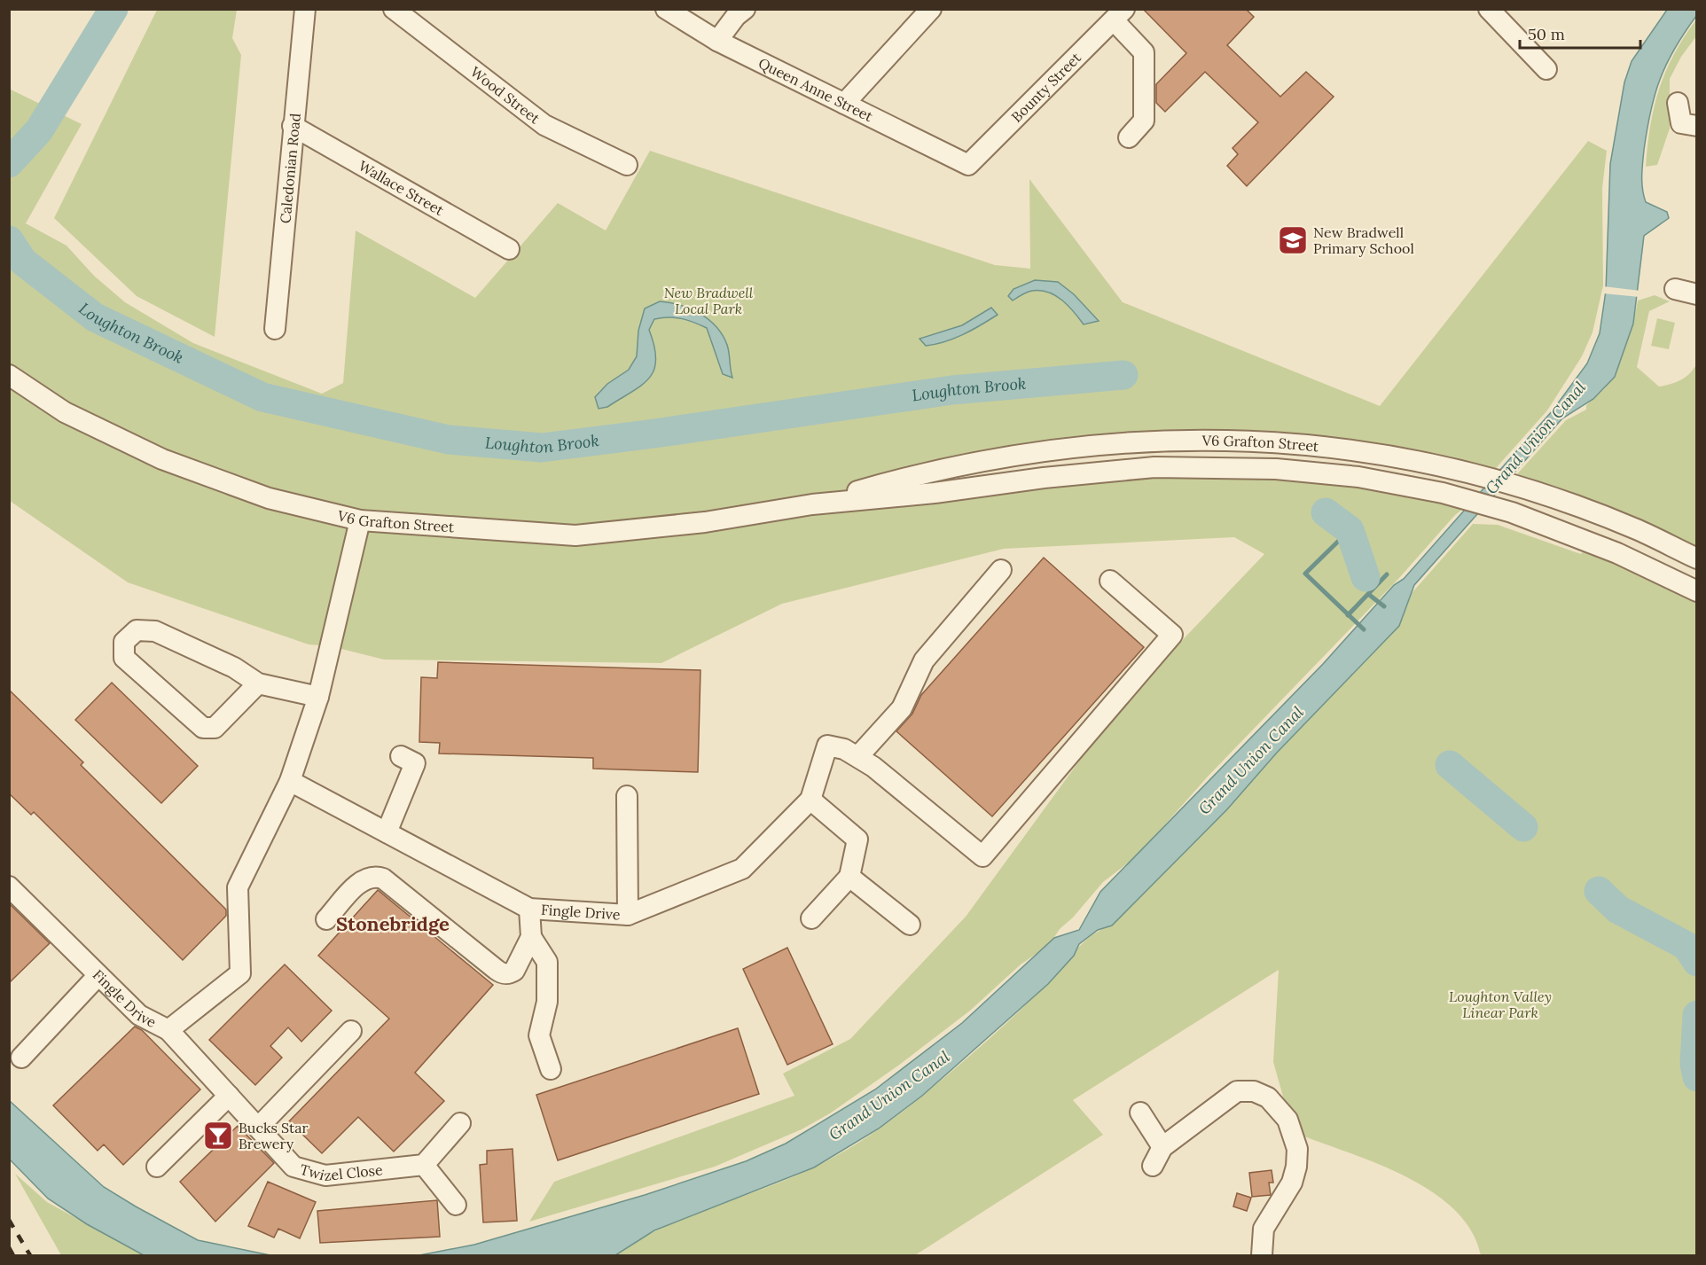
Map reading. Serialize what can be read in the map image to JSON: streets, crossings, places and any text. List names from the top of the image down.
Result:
{
  "streets": {
    "street": [
      "Bounty Street",
      "Queen Anne Street",
      "Wood Street",
      "Caledonian Road",
      "Wallace Street",
      "V6 Grafton Street",
      "Fingle Drive",
      "Twizel Close"
    ]
  },
  "crossings": [
    ["Bounty Street", "Queen Anne Street"],
    ["Caledonian Road", "Wallace Street"],
    ["V6 Grafton Street", "Fingle Drive"],
    ["Fingle Drive", "Twizel Close"]
  ],
  "districts": ["Stonebridge"],
  "water": ["Loughton Brook", "Grand Union Canal"],
  "parks": ["New Bradwell Local Park", "Loughton Valley Linear Park"],
  "places": {
    "school or university": ["New Bradwell Primary School"],
    "bar": ["Bucks Star Brewery"]
  },
  "scale_bar": "50 m"
}
